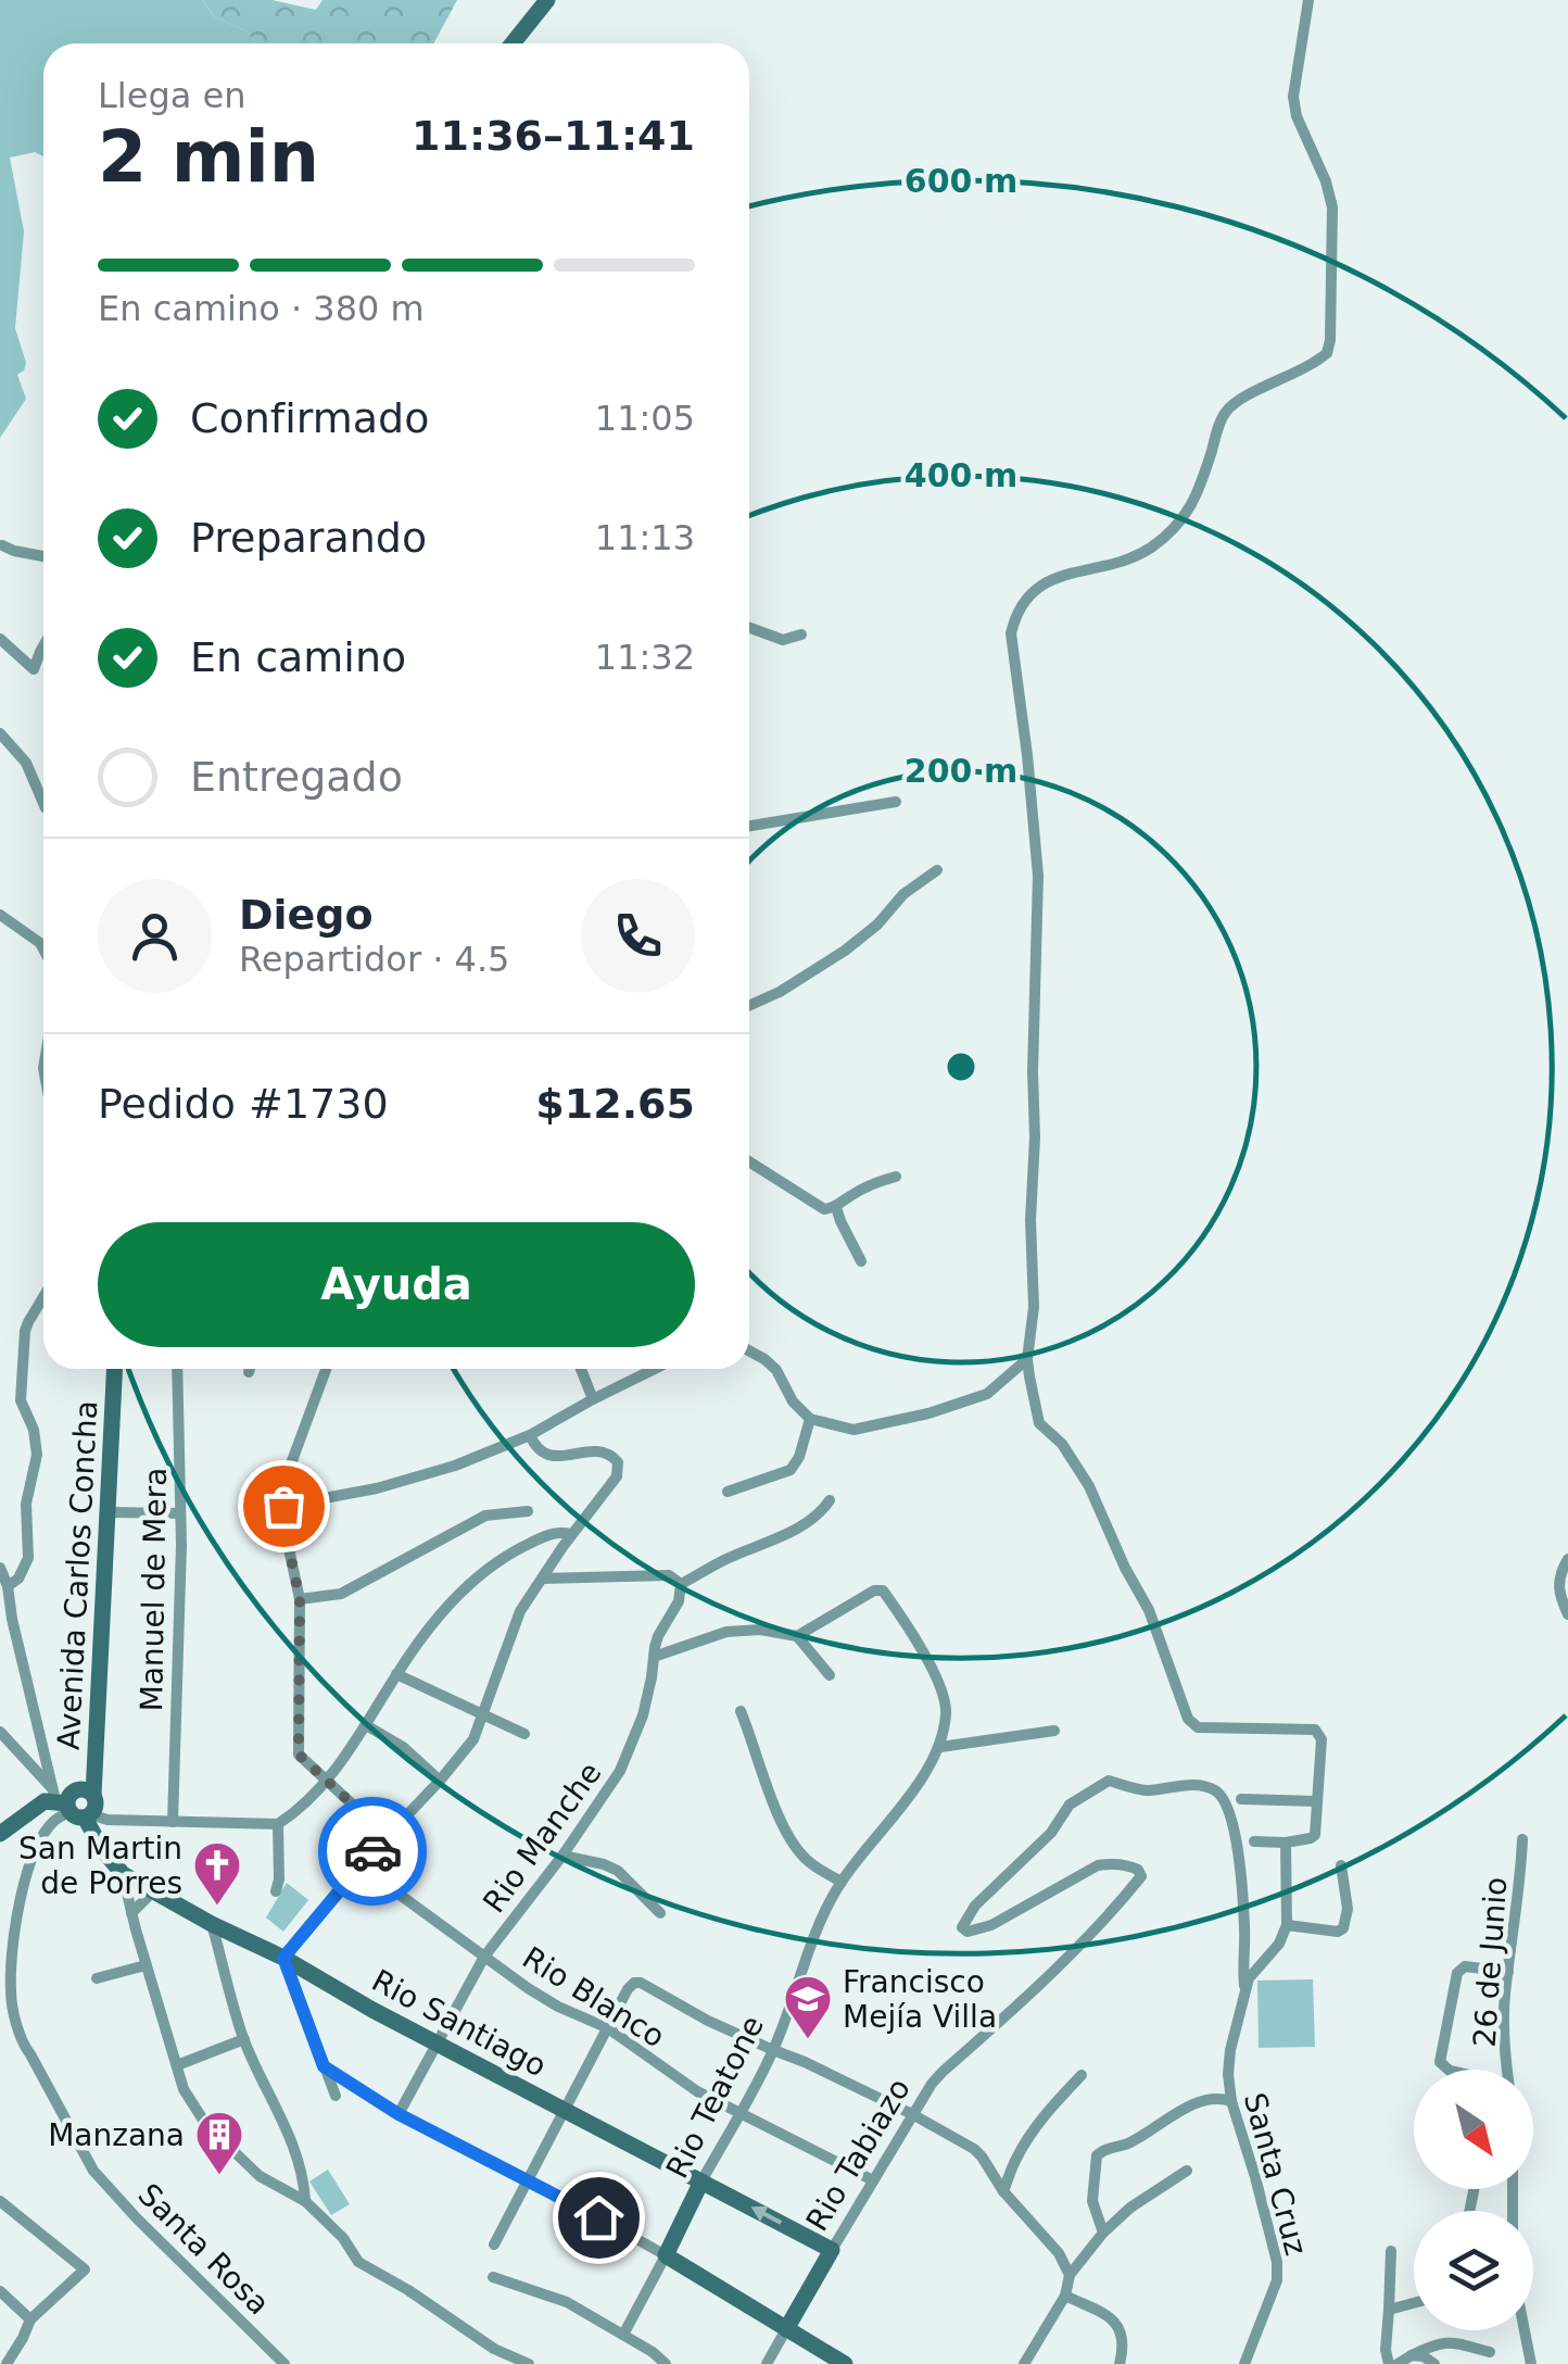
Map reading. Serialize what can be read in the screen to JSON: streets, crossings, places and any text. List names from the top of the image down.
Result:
{
  "streets": {
    "street": [
      "Avenida Carlos Concha",
      "Manuel de Mera",
      "Rio Manche",
      "26 de Junio",
      "Rio Blanco",
      "Rio Santiago",
      "Rio Teatone",
      "Rio Tabiazo",
      "Santa Cruz",
      "Santa Rosa"
    ]
  },
  "crossings": [
    ["Avenida Carlos Concha", "Rio Santiago"],
    ["Avenida Carlos Concha", "Santa Rosa"],
    ["Rio Manche", "Rio Blanco"],
    ["Rio Manche", "Rio Santiago"],
    ["Rio Blanco", "Rio Teatone"],
    ["Rio Blanco", "Rio Tabiazo"],
    ["Rio Santiago", "Rio Teatone"],
    ["Rio Santiago", "Rio Tabiazo"],
    ["Rio Santiago", "Santa Rosa"],
    ["Rio Tabiazo", "Santa Cruz"]
  ],
  "places": {
    "church": ["San Martin de Porres"],
    "school or university": ["Francisco Mejía Villa"],
    "building": ["Manzana"]
  },
  "north": "bottom right",
  "page": {
    "heading": ["2 min", "Llega en", "11:36–11:41"],
    "panel": [
      "Diego",
      "Repartidor · 4.5",
      "Pedido #1730",
      "$12.65"
    ],
    "bar": "En camino · 380 m",
    "list": [
      ["Confirmado", "11:05"],
      ["Preparando", "11:13"],
      ["En camino", "11:32"],
      "Entregado"
    ],
    "buttons": "Ayuda"
  },
  "rings": ["600 m", "400 m", "200 m"]
}
